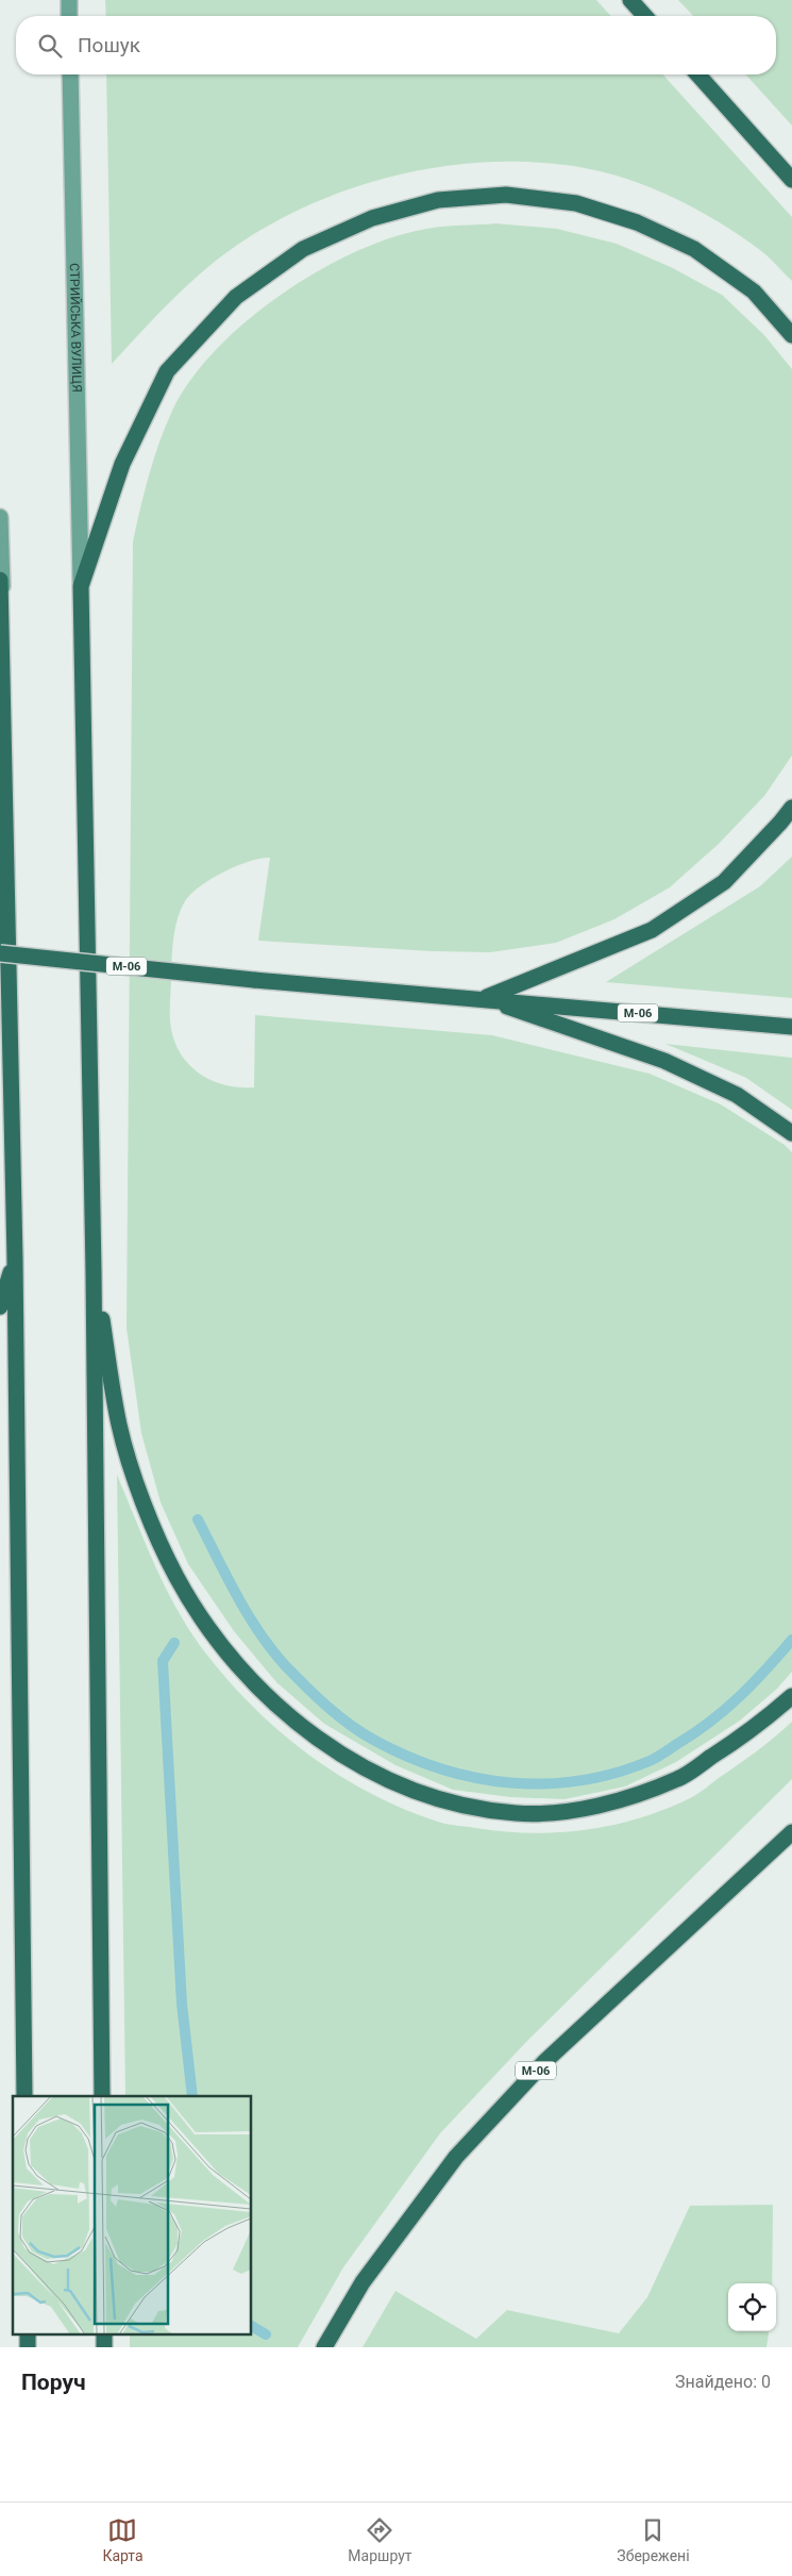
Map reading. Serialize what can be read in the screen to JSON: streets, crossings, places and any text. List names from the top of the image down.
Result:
{
  "streets": {
    "highway": ["М-06"],
    "main road": ["СТРИЙСЬКА ВУЛИЦЯ"]
  },
  "page": {
    "search": "Пошук",
    "heading": ["Поруч", "Знайдено: 0"],
    "nav": ["Карта", "Маршрут", "Збережені"]
  }
}
